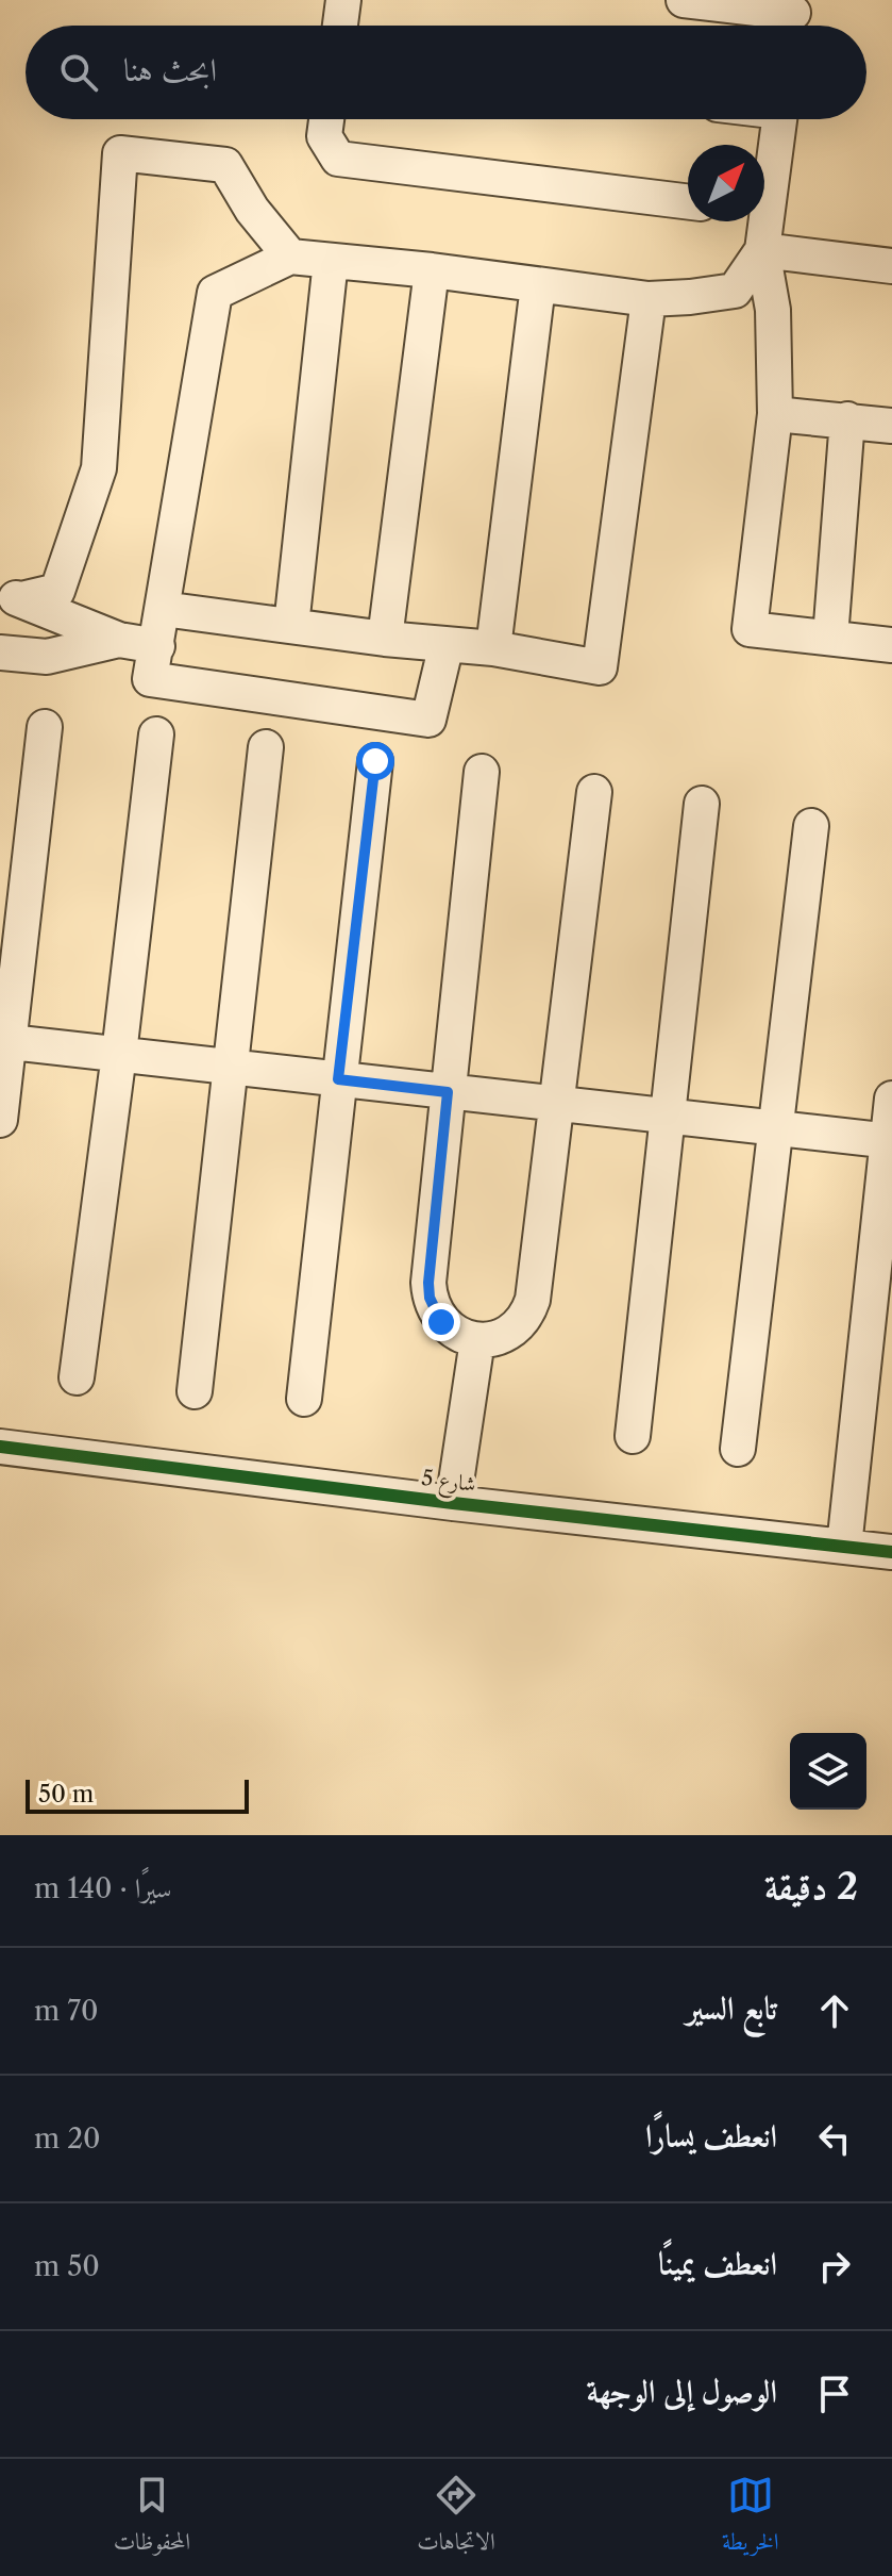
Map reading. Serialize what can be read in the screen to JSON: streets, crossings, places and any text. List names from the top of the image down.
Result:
{
  "streets": {
    "street": ["شارع 5"]
  },
  "scale_bar": "50 m",
  "north": "top right",
  "page": {
    "search": "ابحث هنا",
    "scale": "50 m",
    "heading": ["2 دقيقة", "سيرًا · 140 m"],
    "list": [
      ["تابع السير", "70 m"],
      ["انعطف يسارًا", "20 m"],
      ["انعطف يمينًا", "50 m"],
      "الوصول إلى الوجهة"
    ],
    "nav": ["الخريطة", "الاتجاهات", "المحفوظات"]
  }
}
